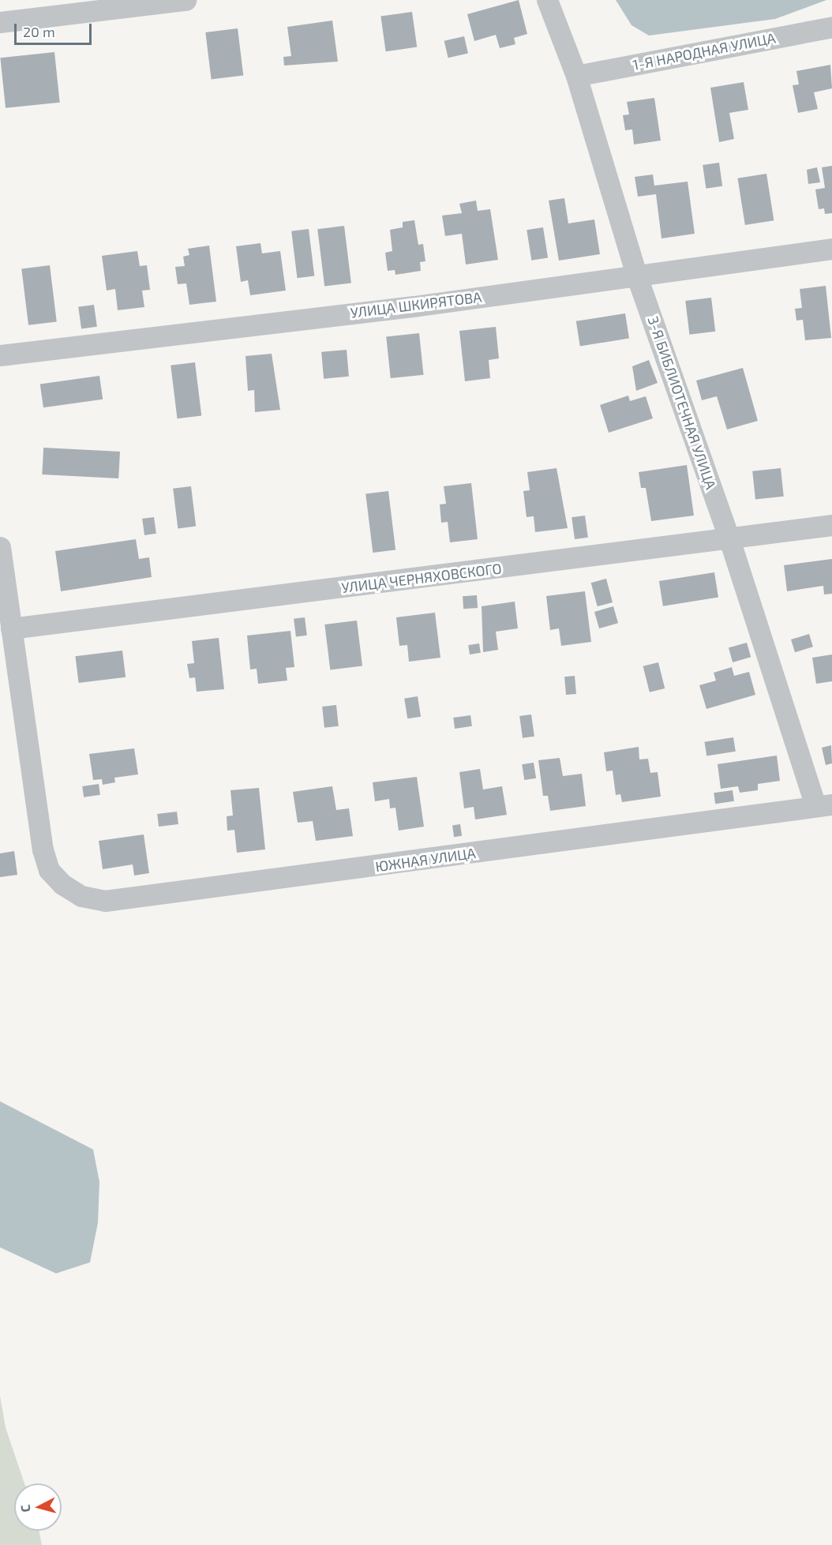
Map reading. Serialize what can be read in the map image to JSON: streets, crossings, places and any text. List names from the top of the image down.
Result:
{
  "streets": {
    "street": [
      "1-Я НАРОДНАЯ УЛИЦА",
      "УЛИЦА ШКИРЯТОВА",
      "3-Я БИБЛИОТЕЧНАЯ УЛИЦА",
      "УЛИЦА ЧЕРНЯХОВСКОГО",
      "ЮЖНАЯ УЛИЦА"
    ]
  },
  "crossings": [
    ["1-Я НАРОДНАЯ УЛИЦА", "3-Я БИБЛИОТЕЧНАЯ УЛИЦА"],
    ["УЛИЦА ШКИРЯТОВА", "3-Я БИБЛИОТЕЧНАЯ УЛИЦА"],
    ["3-Я БИБЛИОТЕЧНАЯ УЛИЦА", "УЛИЦА ЧЕРНЯХОВСКОГО"],
    ["3-Я БИБЛИОТЕЧНАЯ УЛИЦА", "ЮЖНАЯ УЛИЦА"],
    ["УЛИЦА ЧЕРНЯХОВСКОГО", "ЮЖНАЯ УЛИЦА"]
  ],
  "scale_bar": "20 m",
  "north": "left"
}
